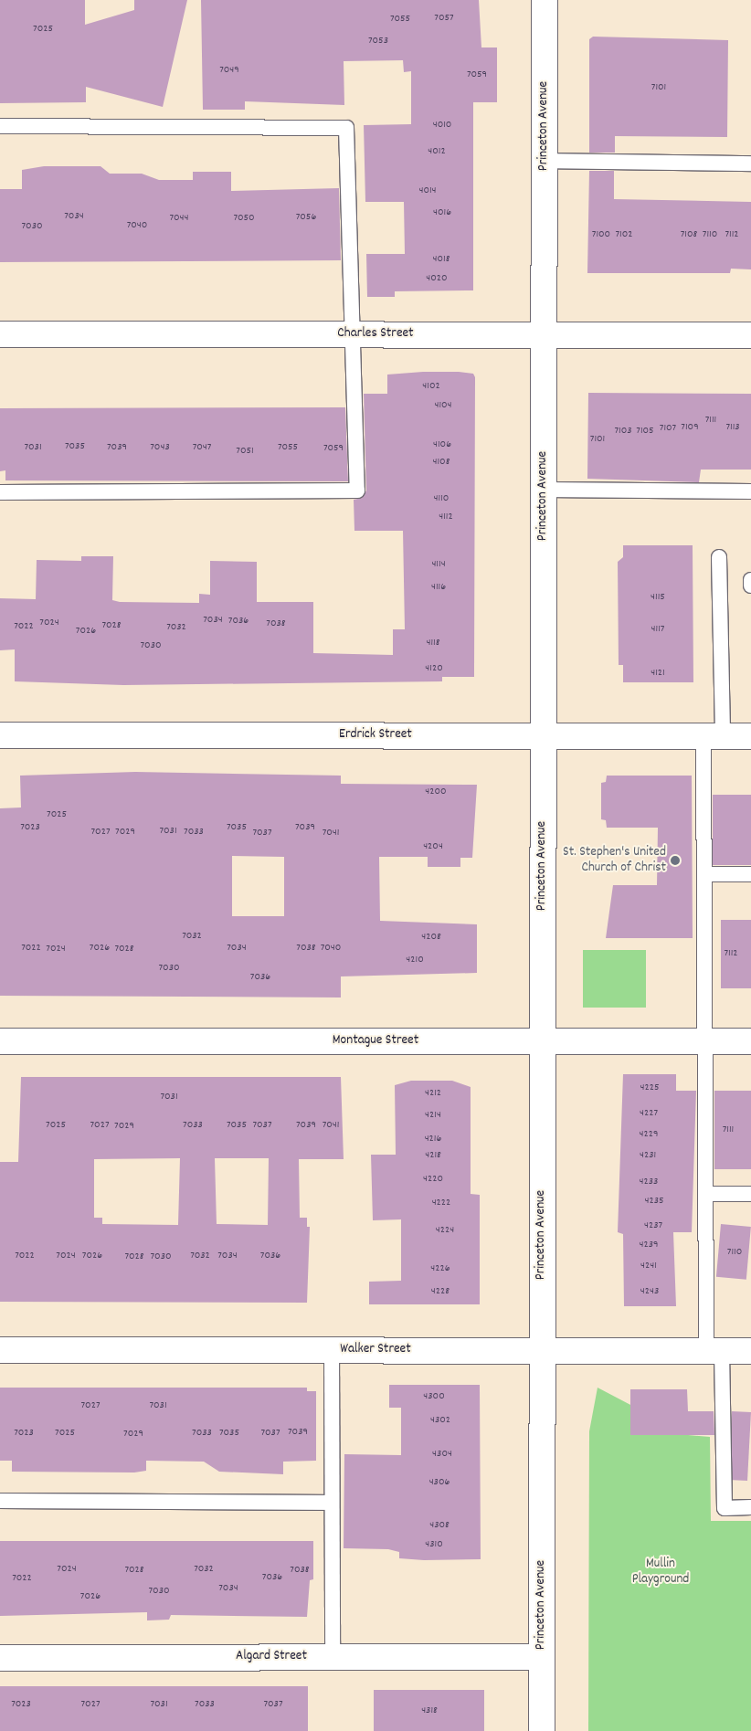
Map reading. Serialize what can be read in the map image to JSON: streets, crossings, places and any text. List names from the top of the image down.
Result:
{
  "streets": {
    "street": [
      "Princeton Avenue",
      "Charles Street",
      "Erdrick Street",
      "Montague Street",
      "Walker Street",
      "Algard Street"
    ]
  },
  "crossings": [
    ["Princeton Avenue", "Charles Street"],
    ["Princeton Avenue", "Erdrick Street"],
    ["Princeton Avenue", "Montague Street"],
    ["Princeton Avenue", "Walker Street"],
    ["Princeton Avenue", "Algard Street"]
  ],
  "parks": ["Mullin Playground"],
  "places": ["St. Stephen's United Church of Christ"],
  "house_numbers": [
    "7057",
    "7055",
    "7025",
    "7053",
    "7049",
    "7059",
    "7101",
    "4010",
    "4012",
    "4014",
    "4016",
    "7034",
    "7056",
    "7044",
    "7050",
    "7040",
    "7030",
    "7100",
    "7102",
    "7108",
    "7110",
    "7112",
    "4018",
    "4020",
    "4102",
    "4104",
    "7111",
    "7109",
    "7113",
    "7107",
    "7103",
    "7105",
    "7101",
    "4106",
    "7035",
    "7031",
    "7039",
    "7043",
    "7047",
    "7055",
    "7059",
    "7051",
    "4108",
    "4110",
    "4112",
    "4114",
    "4116",
    "4115",
    "7034",
    "7036",
    "7024",
    "7038",
    "7028",
    "7022",
    "7032",
    "4117",
    "7026",
    "4118",
    "7030",
    "4120",
    "4121",
    "4200",
    "7025",
    "7023",
    "7035",
    "7039",
    "7031",
    "7027",
    "7029",
    "7033",
    "7037",
    "7041",
    "4204",
    "7032",
    "4208",
    "7022",
    "7026",
    "7034",
    "7038",
    "7040",
    "7024",
    "7028",
    "7112",
    "4210",
    "7030",
    "7036",
    "4225",
    "4212",
    "7031",
    "4227",
    "4214",
    "7025",
    "7027",
    "7033",
    "7035",
    "7037",
    "7039",
    "7041",
    "7029",
    "7111",
    "4229",
    "4216",
    "4218",
    "4231",
    "4220",
    "4233",
    "4235",
    "4222",
    "4237",
    "4224",
    "4239",
    "7110",
    "7022",
    "7024",
    "7026",
    "7032",
    "7034",
    "7036",
    "7028",
    "7030",
    "4241",
    "4226",
    "4228",
    "4243",
    "4300",
    "7027",
    "7031",
    "4302",
    "7039",
    "7023",
    "7025",
    "7033",
    "7035",
    "7037",
    "7029",
    "4304",
    "4306",
    "4308",
    "4310",
    "7024",
    "7032",
    "7028",
    "7038",
    "7036",
    "7022",
    "7034",
    "7030",
    "7026",
    "7023",
    "7027",
    "7031",
    "7033",
    "7037",
    "4318"
  ]
}
